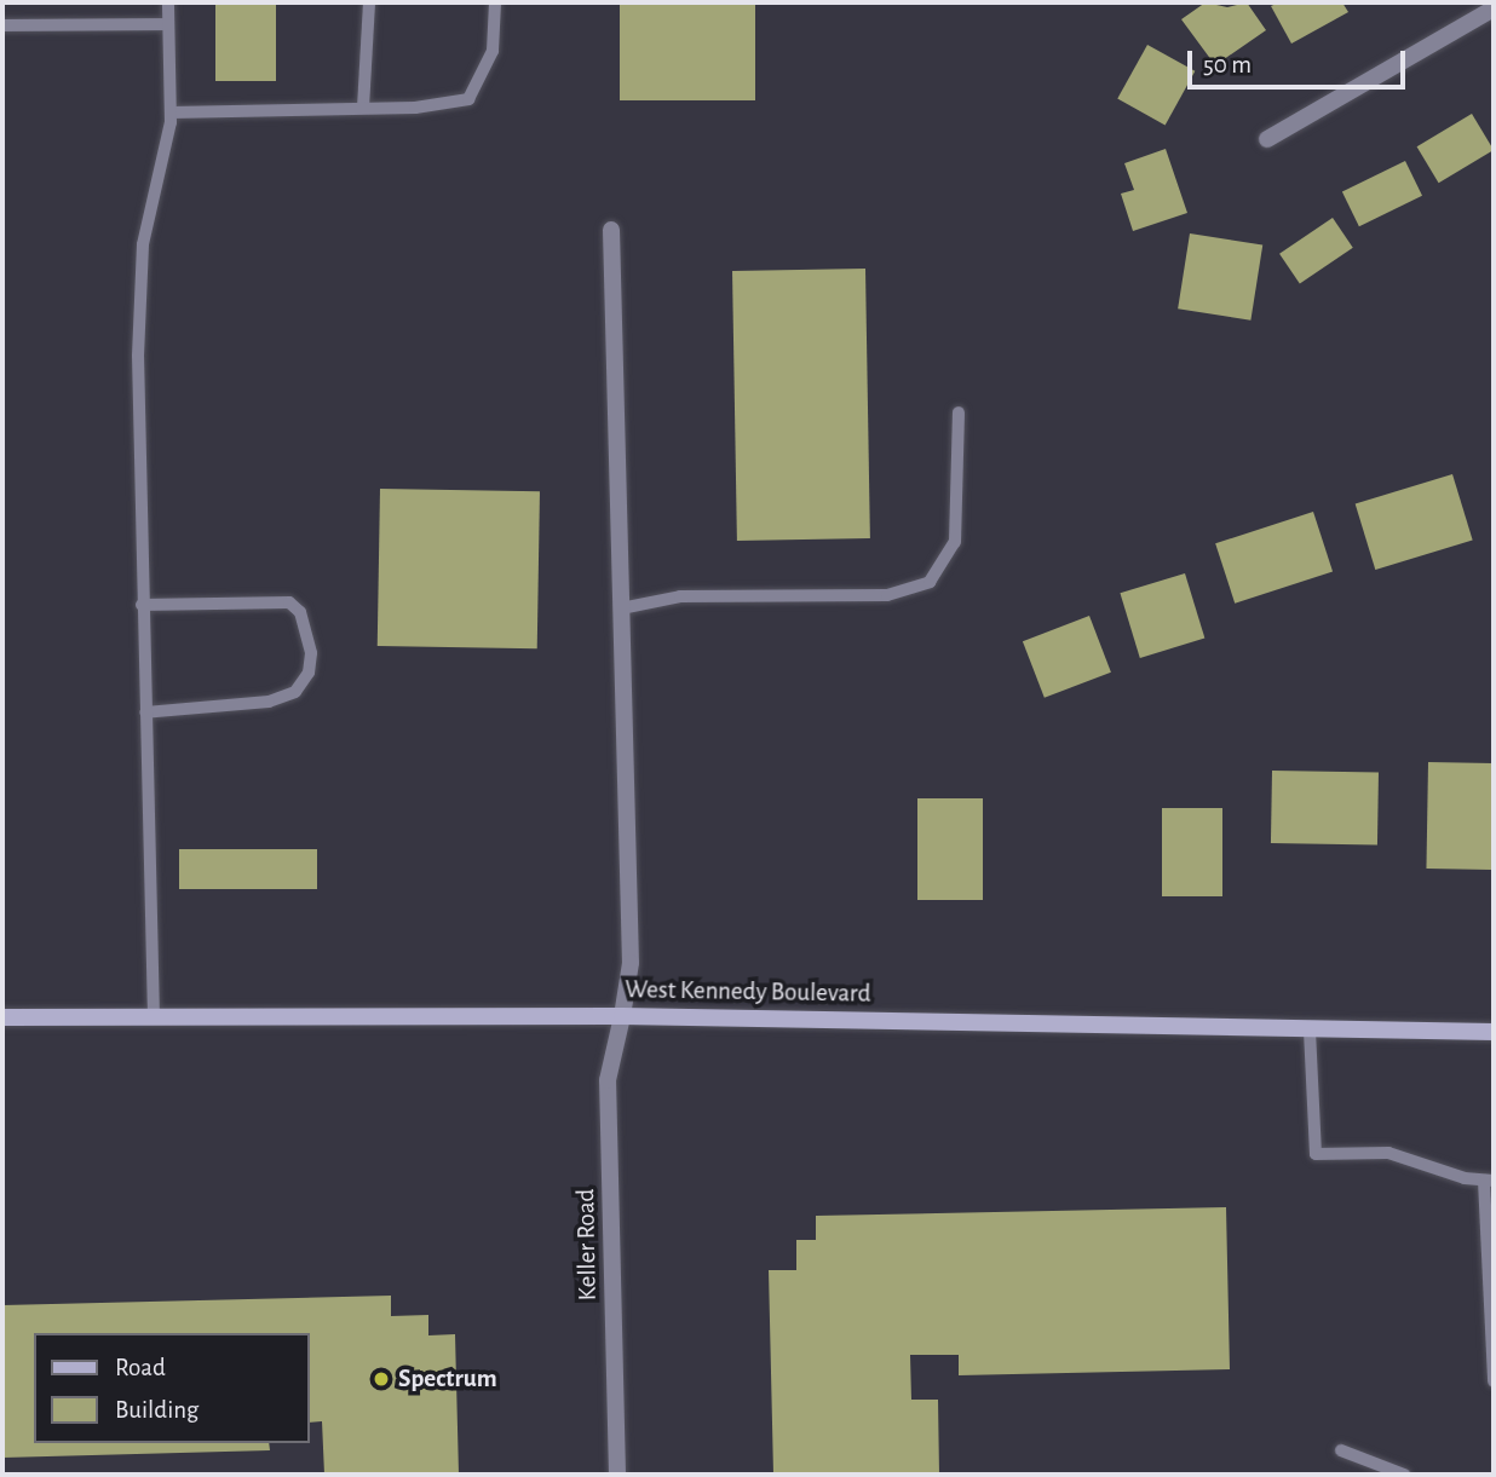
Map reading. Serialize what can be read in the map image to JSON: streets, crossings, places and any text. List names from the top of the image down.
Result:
{
  "streets": {
    "main road": ["West Kennedy Boulevard"],
    "street": ["Keller Road"]
  },
  "crossings": [
    ["West Kennedy Boulevard", "Keller Road"]
  ],
  "places": ["Spectrum"],
  "legend": ["Road", "Building"],
  "scale_bar": "50 m"
}
